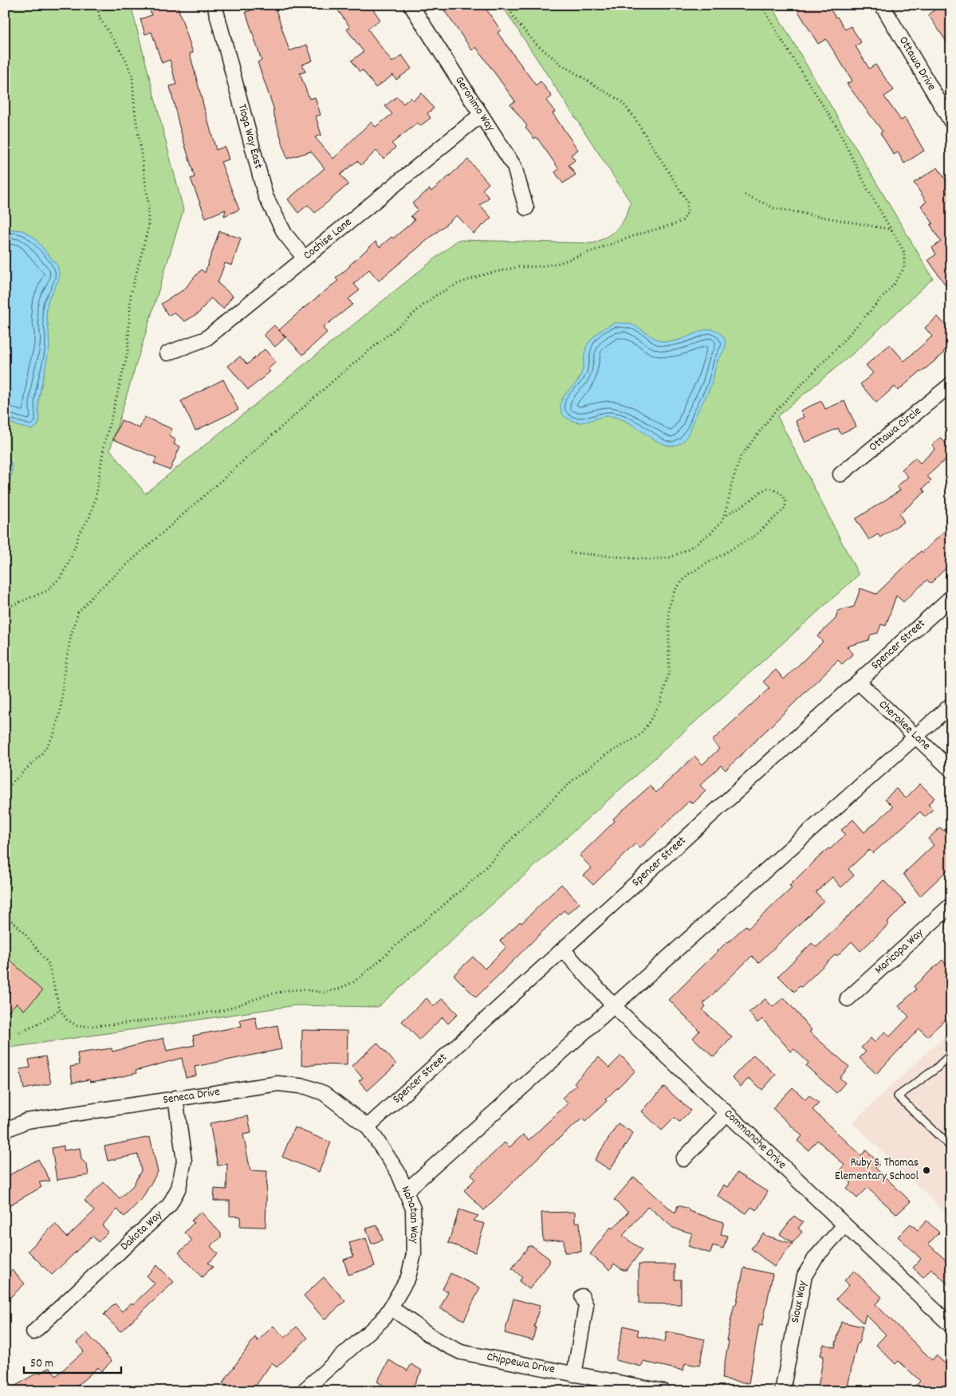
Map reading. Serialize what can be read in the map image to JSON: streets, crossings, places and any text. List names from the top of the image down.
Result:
{
  "streets": {
    "street": [
      "Ottawa Drive",
      "Geronimo Way",
      "Tioga Way East",
      "Cochise Lane",
      "Ottawa Circle",
      "Spencer Street",
      "Cherokee Lane",
      "Maricopa Way",
      "Seneca Drive",
      "Commanche Drive",
      "Nahatan Way",
      "Dakota Way",
      "Sioux Way",
      "Chippewa Drive"
    ]
  },
  "crossings": [
    ["Geronimo Way", "Cochise Lane"],
    ["Tioga Way East", "Cochise Lane"],
    ["Spencer Street", "Cherokee Lane"],
    ["Spencer Street", "Seneca Drive"],
    ["Spencer Street", "Commanche Drive"],
    ["Spencer Street", "Nahatan Way"],
    ["Seneca Drive", "Nahatan Way"],
    ["Seneca Drive", "Dakota Way"],
    ["Commanche Drive", "Sioux Way"],
    ["Nahatan Way", "Chippewa Drive"]
  ],
  "places": ["Ruby S. Thomas Elementary School"],
  "scale_bar": "50 m"
}
